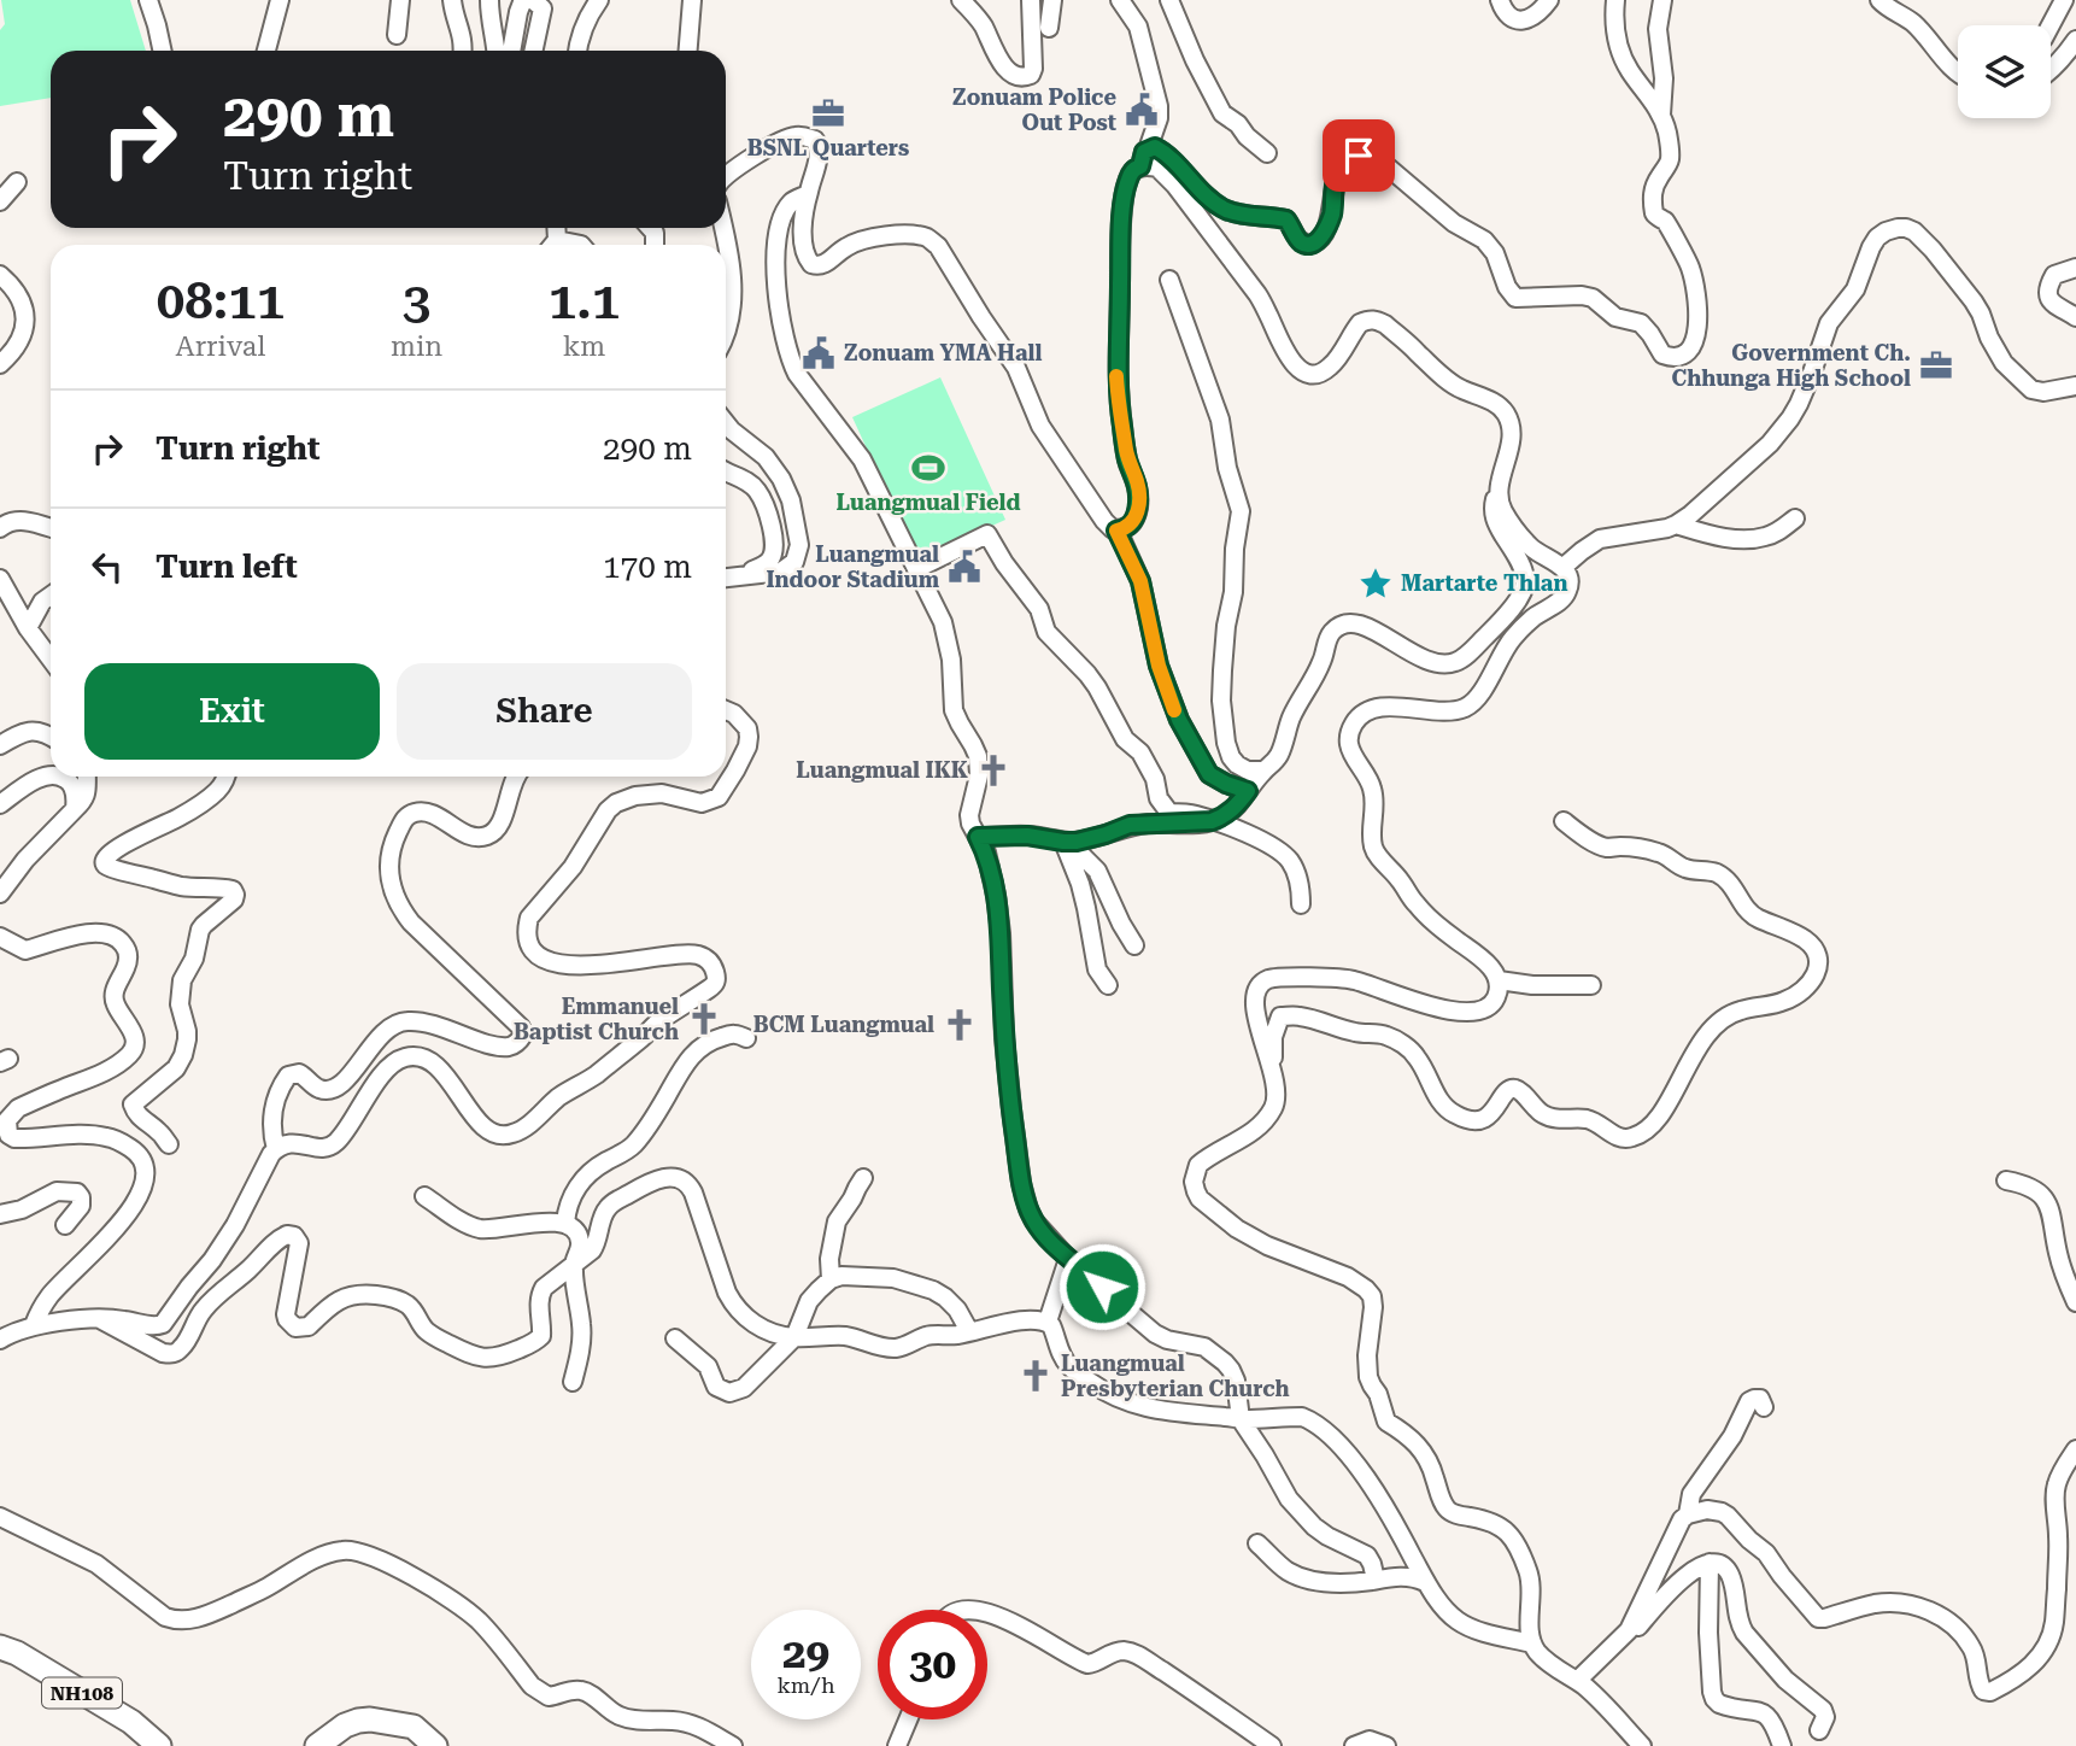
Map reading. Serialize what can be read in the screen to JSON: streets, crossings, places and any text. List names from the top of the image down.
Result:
{
  "streets": {
    "highway": ["NH108"]
  },
  "places": {
    "public building": ["Zonuam Police Out Post", "Zonuam YMA Hall", "Luangmual Indoor Stadium"],
    "office": ["BSNL Quarters", "Government Ch. Chhunga High School"],
    "sports": ["Luangmual Field"],
    "place": ["Martarte Thlan"],
    "church": [
      "Luangmual IKK",
      "Emmanuel Baptist Church",
      "BCM Luangmual",
      "Luangmual Presbyterian Church"
    ]
  },
  "page": {
    "turn": ["290 m", "Turn right"],
    "eta": [
      "08:11",
      "Arrival",
      "3",
      "min",
      "1.1",
      "km"
    ],
    "list": [
      {
        "name": "Turn right",
        "value": "290 m"
      },
      {
        "name": "Turn left",
        "value": "170 m"
      }
    ],
    "buttons": ["Exit", "Share"],
    "speed": "29 km/h",
    "limit": "30"
  }
}
